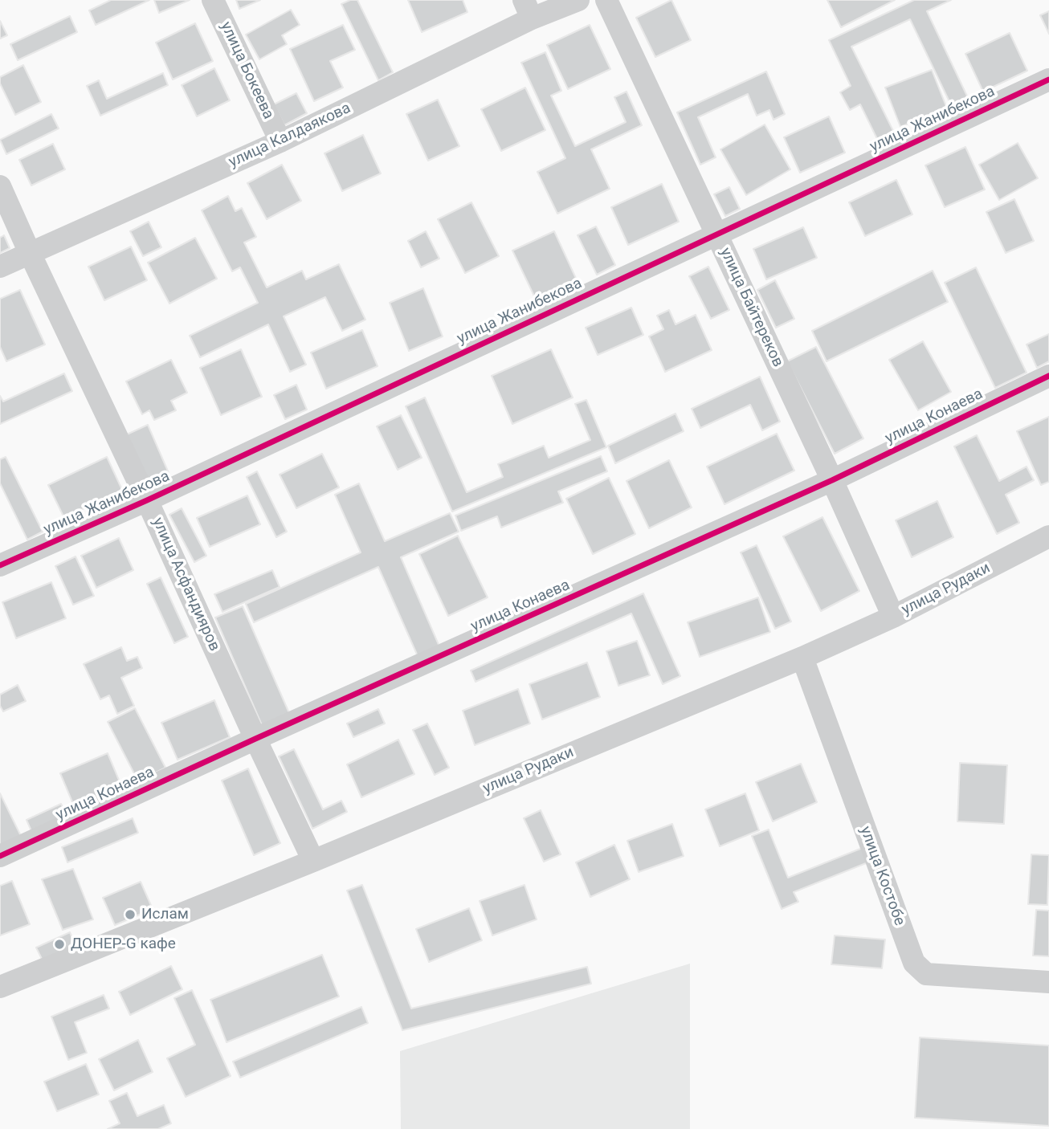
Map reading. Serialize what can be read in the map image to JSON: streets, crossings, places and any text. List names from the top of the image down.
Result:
{
  "streets": {
    "street": [
      "улица Бокеева",
      "улица Жанибекова",
      "улица Калдаякова",
      "улица Байтереков",
      "улица Конаева",
      "улица Асфандияров",
      "улица Рудаки",
      "улица Костобе"
    ]
  },
  "crossings": [
    ["улица Бокеева", "улица Калдаякова"],
    ["улица Жанибекова", "улица Байтереков"],
    ["улица Жанибекова", "улица Асфандияров"],
    ["улица Калдаякова", "улица Асфандияров"],
    ["улица Байтереков", "улица Конаева"],
    ["улица Байтереков", "улица Рудаки"],
    ["улица Конаева", "улица Асфандияров"],
    ["улица Асфандияров", "улица Рудаки"],
    ["улица Рудаки", "улица Костобе"]
  ],
  "places": ["Ислам", "ДОНЕР-G кафе"]
}
